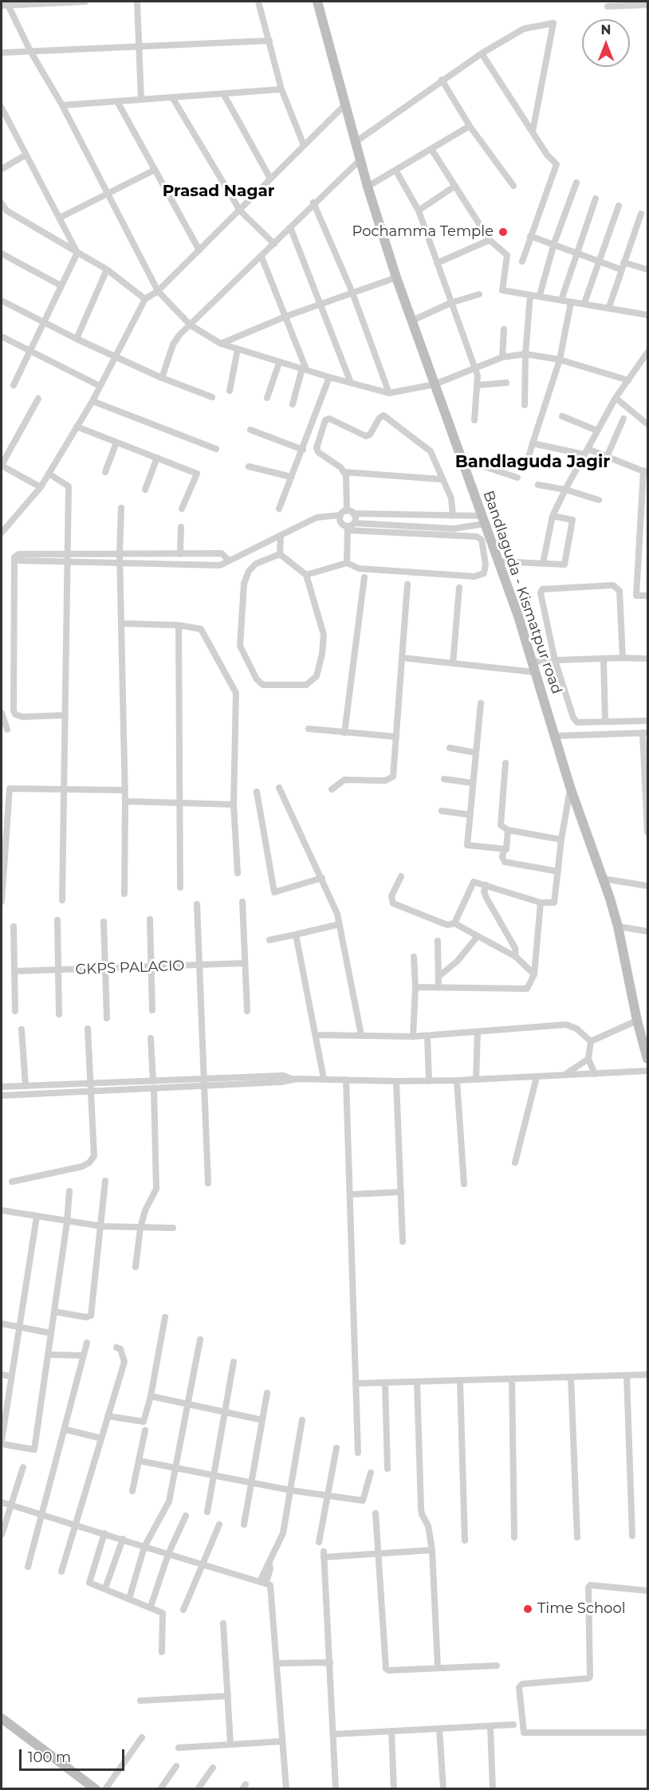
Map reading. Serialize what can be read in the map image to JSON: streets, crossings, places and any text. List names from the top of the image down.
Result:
{
  "streets": {
    "street": ["Bandlaguda - Kismatpur road", "GKPS PALACIO"]
  },
  "districts": ["Prasad Nagar", "Bandlaguda Jagir"],
  "places": ["Pochamma Temple", "Time School"],
  "scale_bar": "100 m",
  "north": "top"
}
